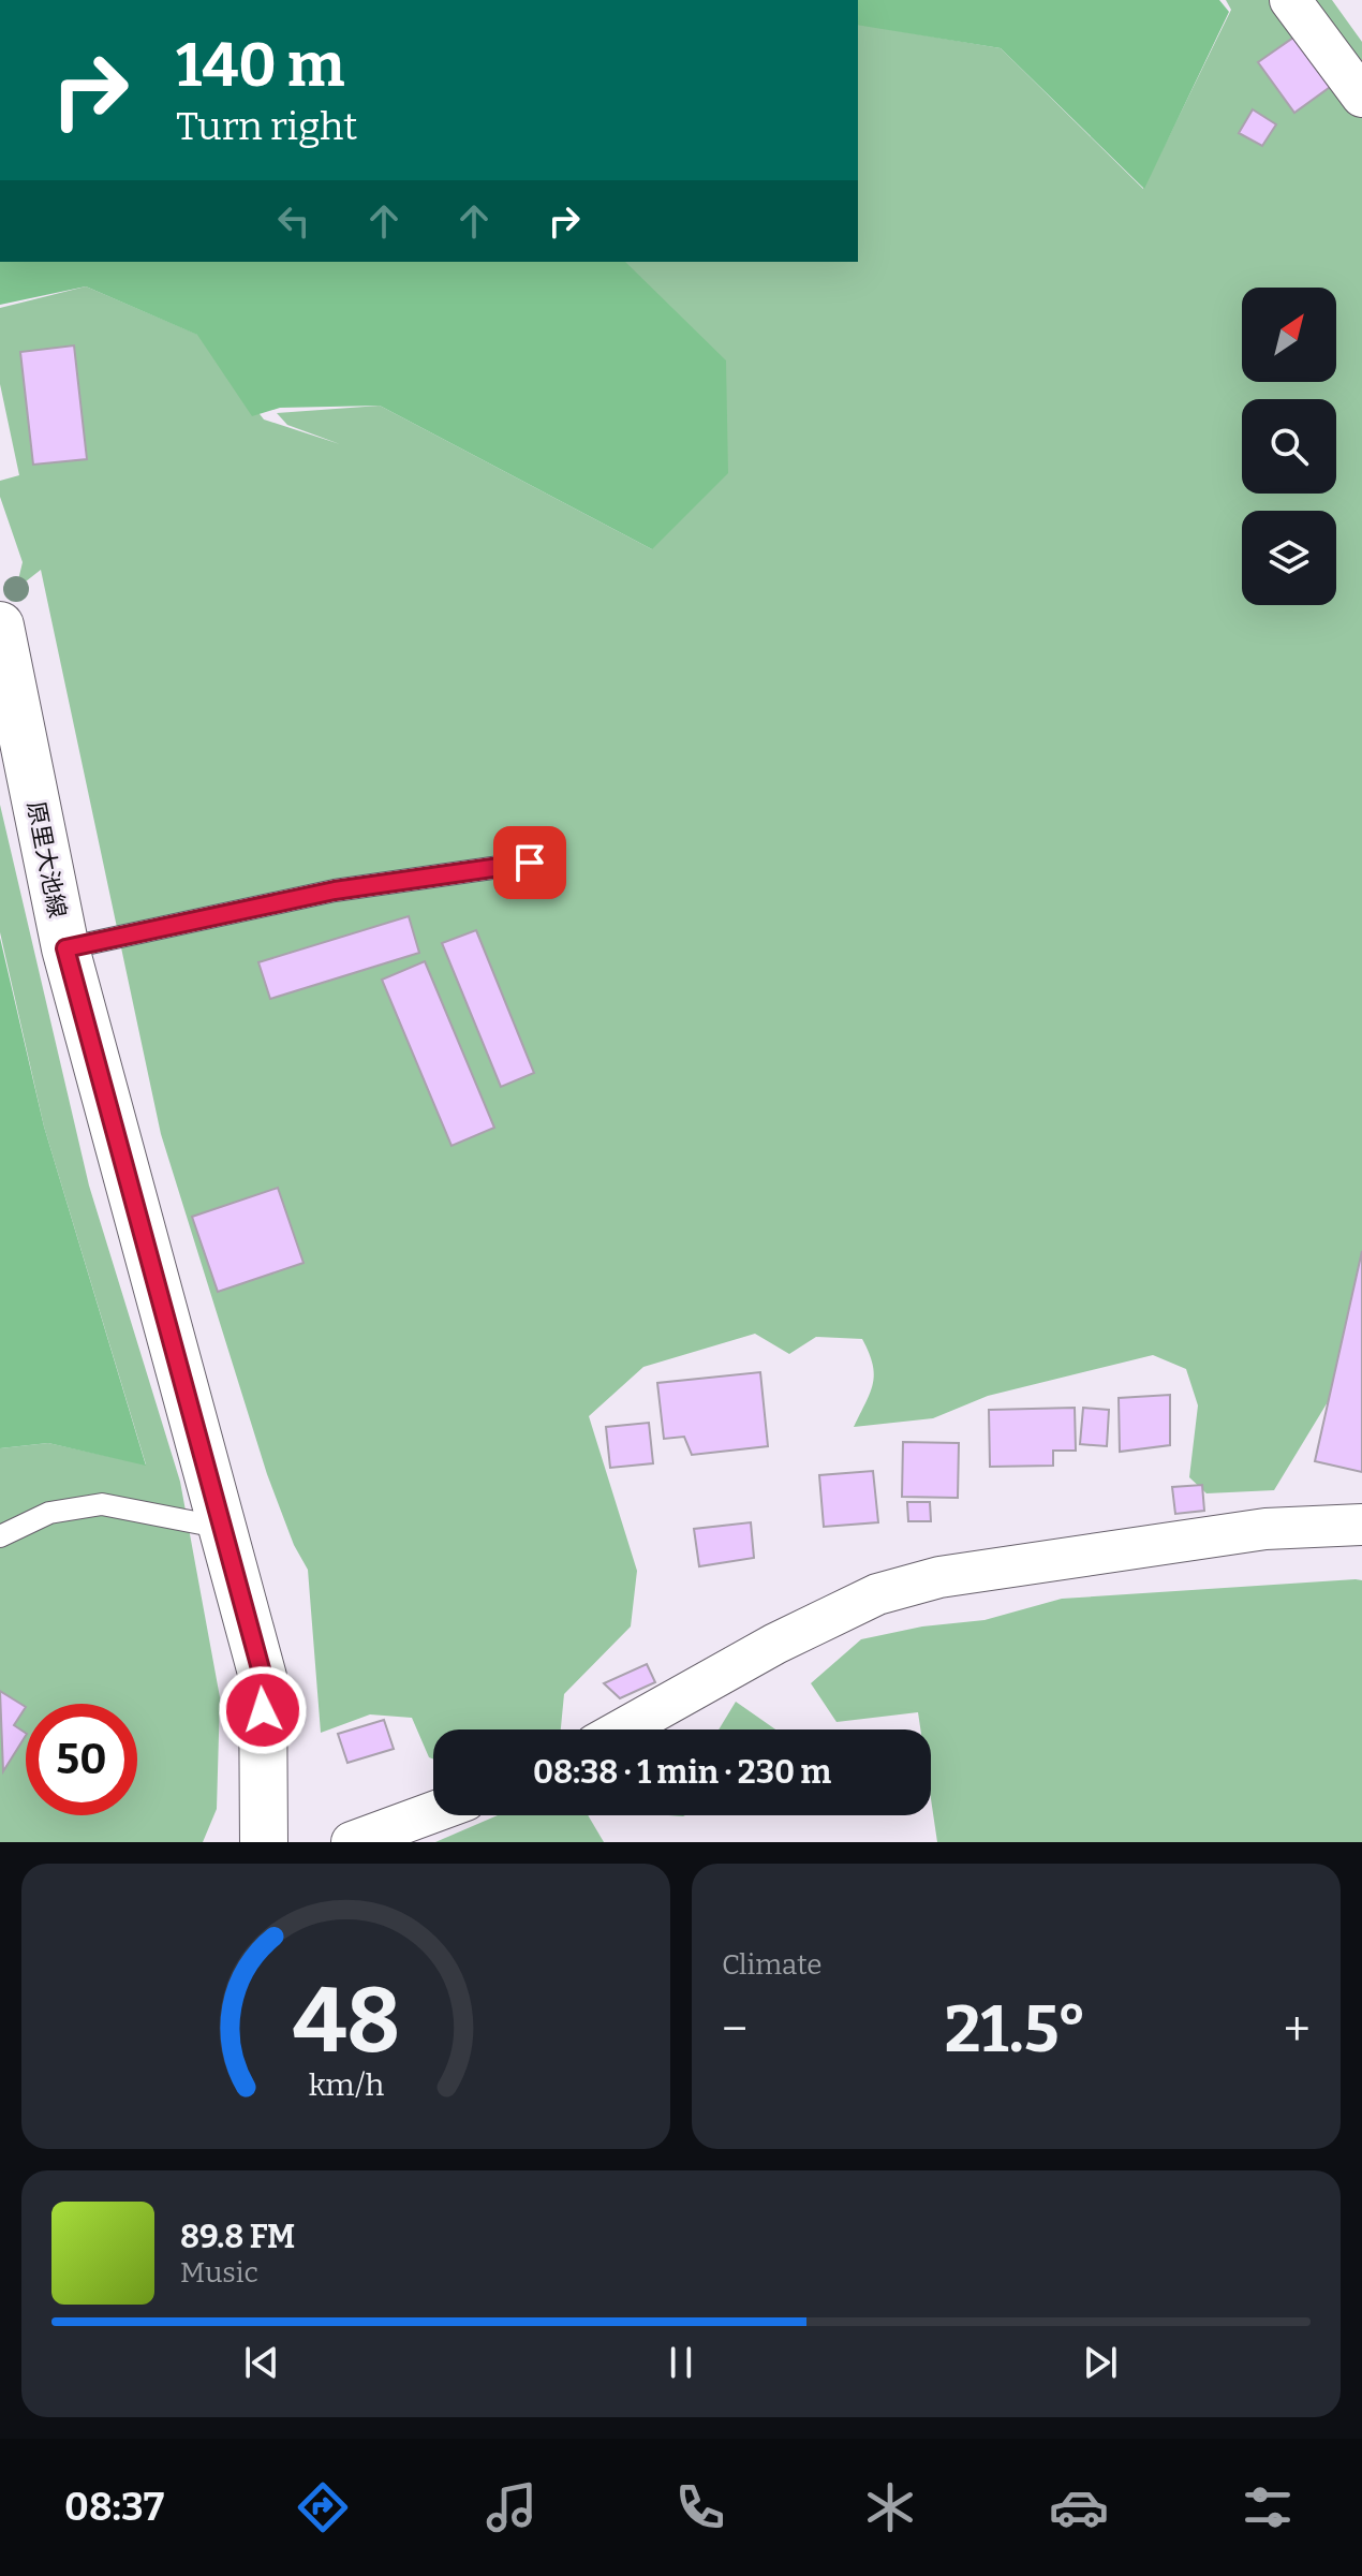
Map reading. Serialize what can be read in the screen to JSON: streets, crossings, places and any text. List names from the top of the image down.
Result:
{
  "streets": {
    "main road": ["原里大池線"]
  },
  "north": "top right",
  "page": {
    "turn": ["140 m", "Turn right"],
    "limit": "50",
    "trip": "08:38 · 1 min · 230 m",
    "tile": "Climate",
    "heat": ["−", "21.5°", "+"],
    "song": ["89.8 FM", "Music"],
    "tabs": "08:37",
    "gauge": ["48", "km/h"]
  }
}
